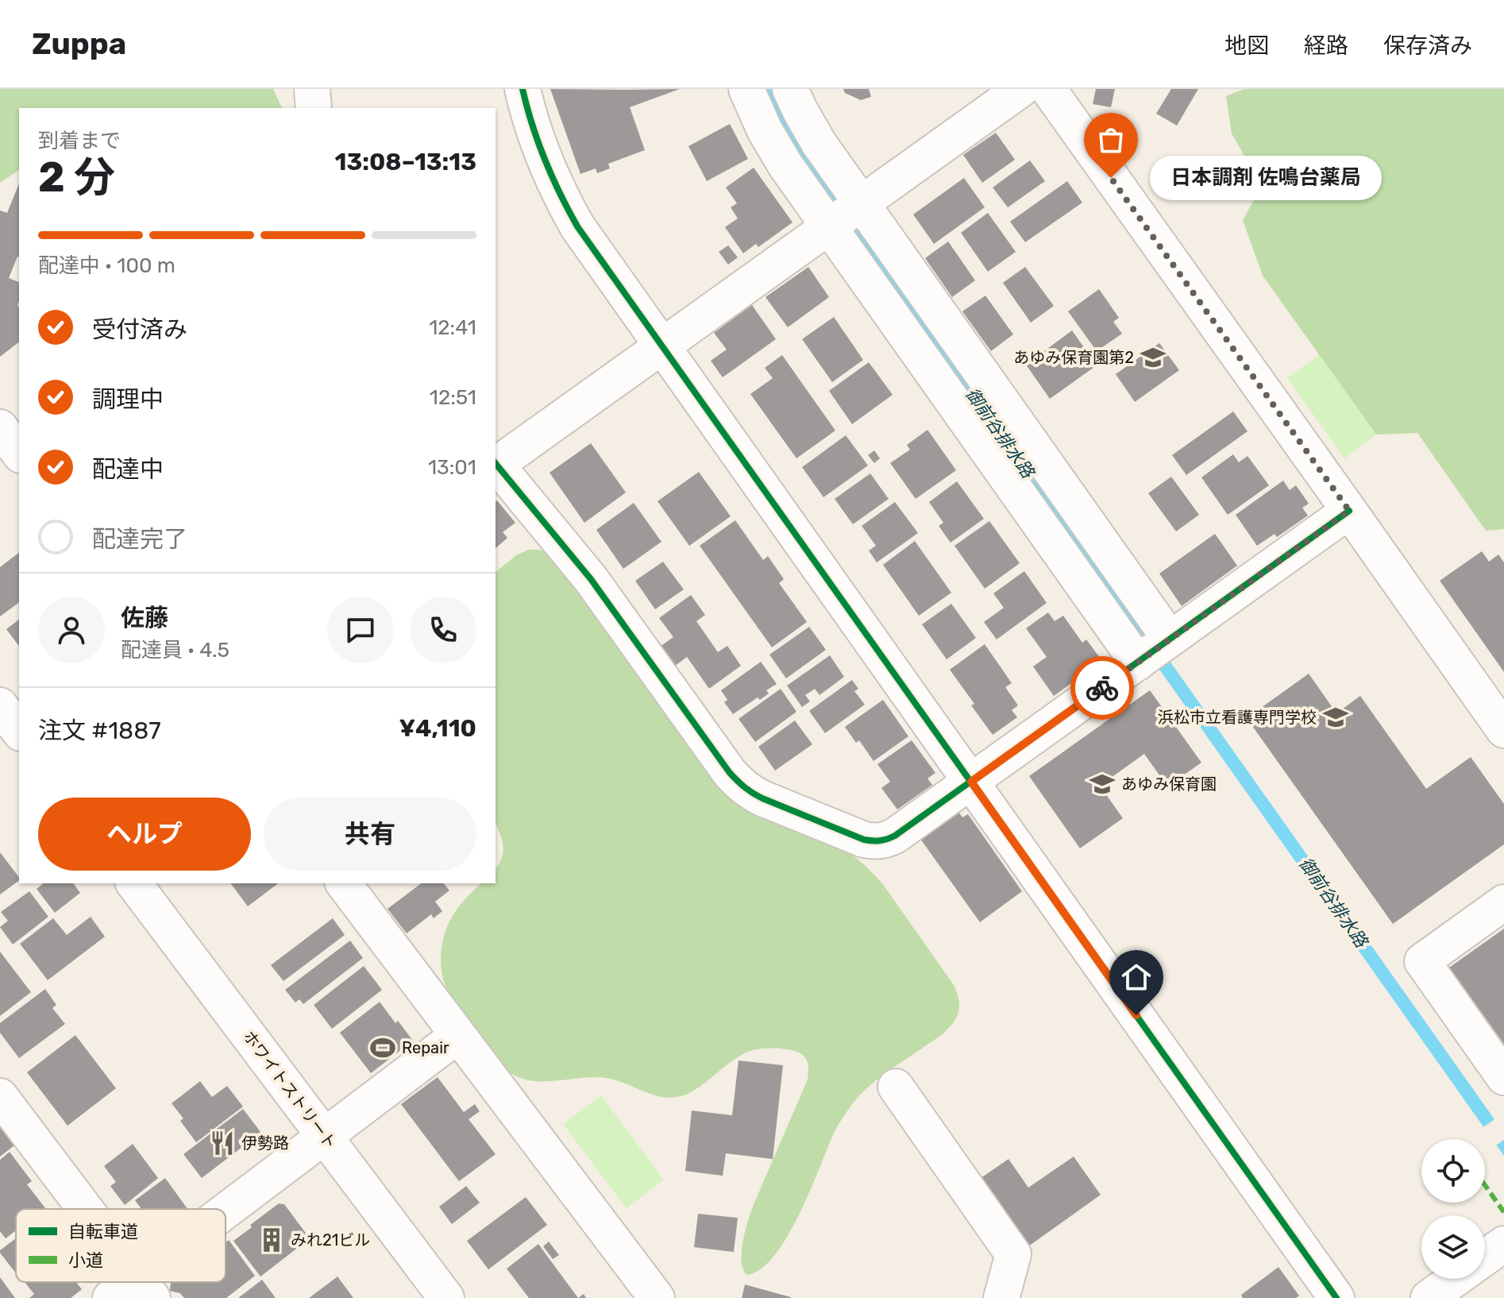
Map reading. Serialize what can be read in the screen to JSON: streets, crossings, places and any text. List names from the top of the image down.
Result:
{
  "streets": {
    "street": ["ホワイトストリート"]
  },
  "water": ["御前谷排水路"],
  "places": {
    "other": ["日本調剤 佐鳴台薬局"],
    "school or university": ["あゆみ保育園第2", "浜松市立看護専門学校", "あゆみ保育園"],
    "sports": ["Repair"],
    "restaurant": ["伊勢路"],
    "building": ["みれ21ビル"]
  },
  "legend": ["自転車道", "小道"],
  "page": {
    "header": "Zuppa",
    "nav": ["地図", "経路", "保存済み"],
    "heading": ["2 分", "到着まで", "13:08–13:13"],
    "panel": [
      "佐藤",
      "配達員 · 4.5",
      "注文 #1887",
      "¥4,110"
    ],
    "bubble": "日本調剤 佐鳴台薬局",
    "bar": "配達中 · 100 m",
    "list": [
      ["受付済み", "12:41"],
      ["調理中", "12:51"],
      ["配達中", "13:01"],
      "配達完了"
    ],
    "buttons": ["ヘルプ", "共有"]
  }
}
